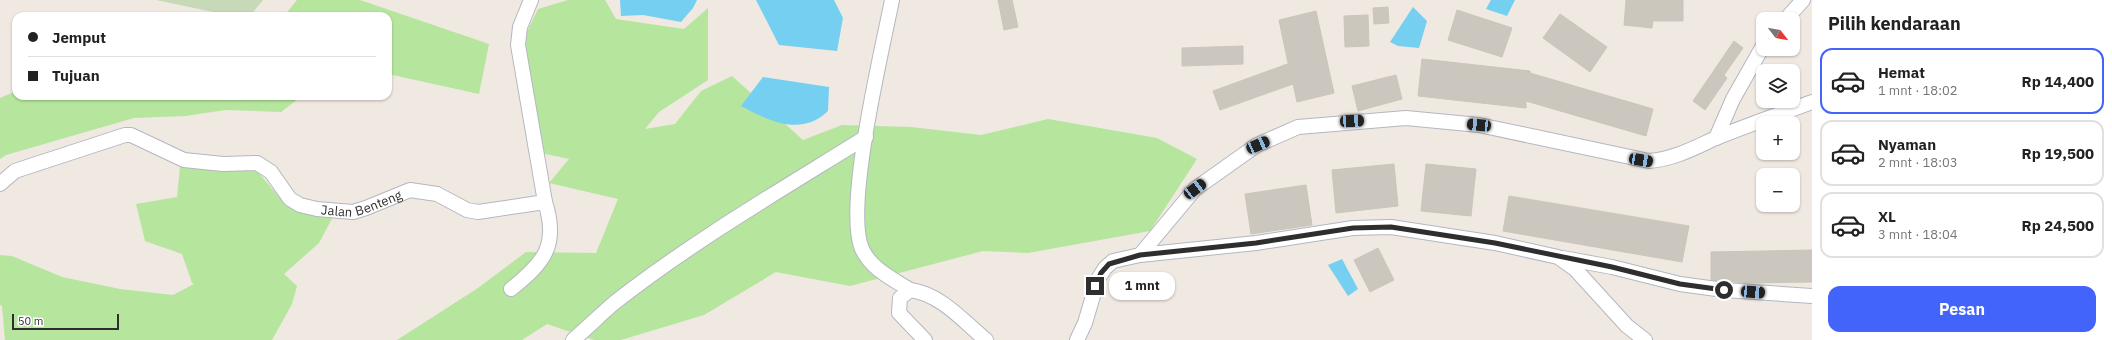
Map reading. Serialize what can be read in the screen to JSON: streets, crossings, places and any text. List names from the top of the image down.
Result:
{
  "streets": {
    "street": ["Jalan Benteng"]
  },
  "scale_bar": "50 m",
  "north": "bottom right",
  "page": {
    "heading": "Pilih kendaraan",
    "map_buttons": ["+", "−"],
    "banner": ["Jemput", "Tujuan"],
    "list": [
      {
        "name": "Hemat",
        "note": "1 mnt · 18:02",
        "value": "Rp 14,400"
      },
      {
        "name": "Nyaman",
        "note": "2 mnt · 18:03",
        "value": "Rp 19,500"
      },
      {
        "name": "XL",
        "note": "3 mnt · 18:04",
        "value": "Rp 24,500"
      }
    ],
    "bubble": "1 mnt",
    "buttons": "Pesan",
    "scale": "50 m"
  }
}
